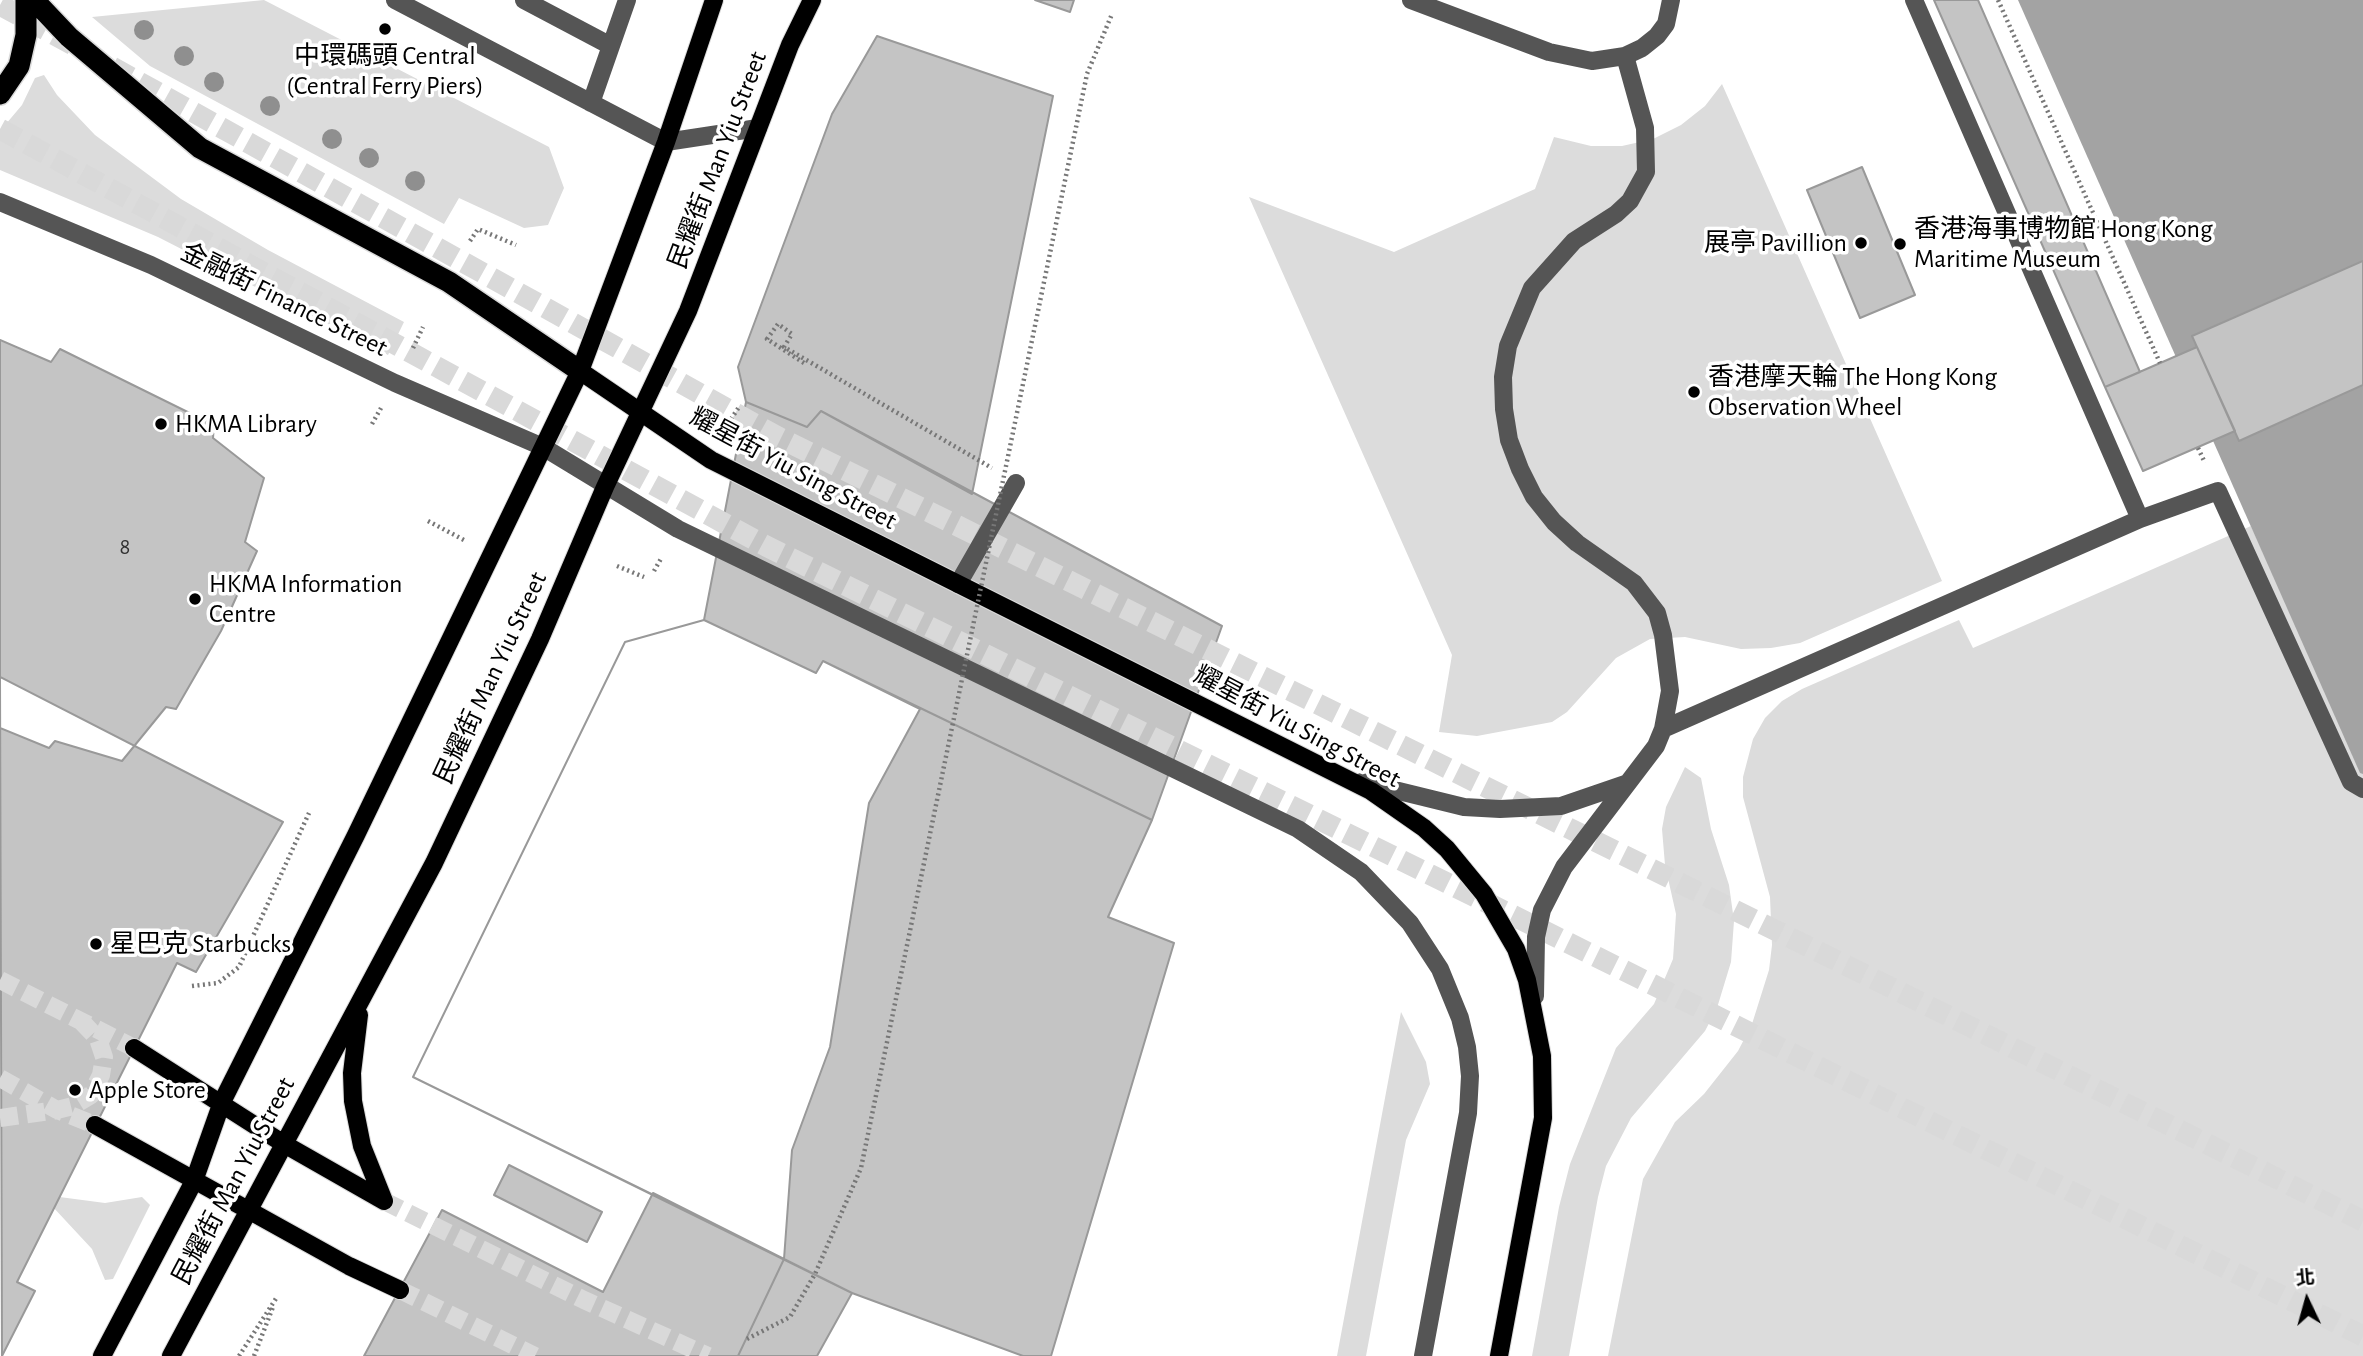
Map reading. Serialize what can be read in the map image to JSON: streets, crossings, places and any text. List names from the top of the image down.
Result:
{
  "streets": {
    "main road": ["民耀街 Man Yiu Street", "耀星街 Yiu Sing Street"],
    "street": ["金融街 Finance Street"]
  },
  "crossings": [
    ["民耀街 Man Yiu Street", "金融街 Finance Street"],
    ["民耀街 Man Yiu Street", "耀星街 Yiu Sing Street"]
  ],
  "places": [
    "中環碼頭 Central (Central Ferry Piers)",
    "展亭 Pavillion",
    "香港海事博物館 Hong Kong Maritime Museum",
    "香港摩天輪 The Hong Kong Observation Wheel",
    "HKMA Library",
    "HKMA Information Centre",
    "星巴克 Starbucks",
    "Apple Store"
  ],
  "house_numbers": ["8"],
  "north": "top"
}
